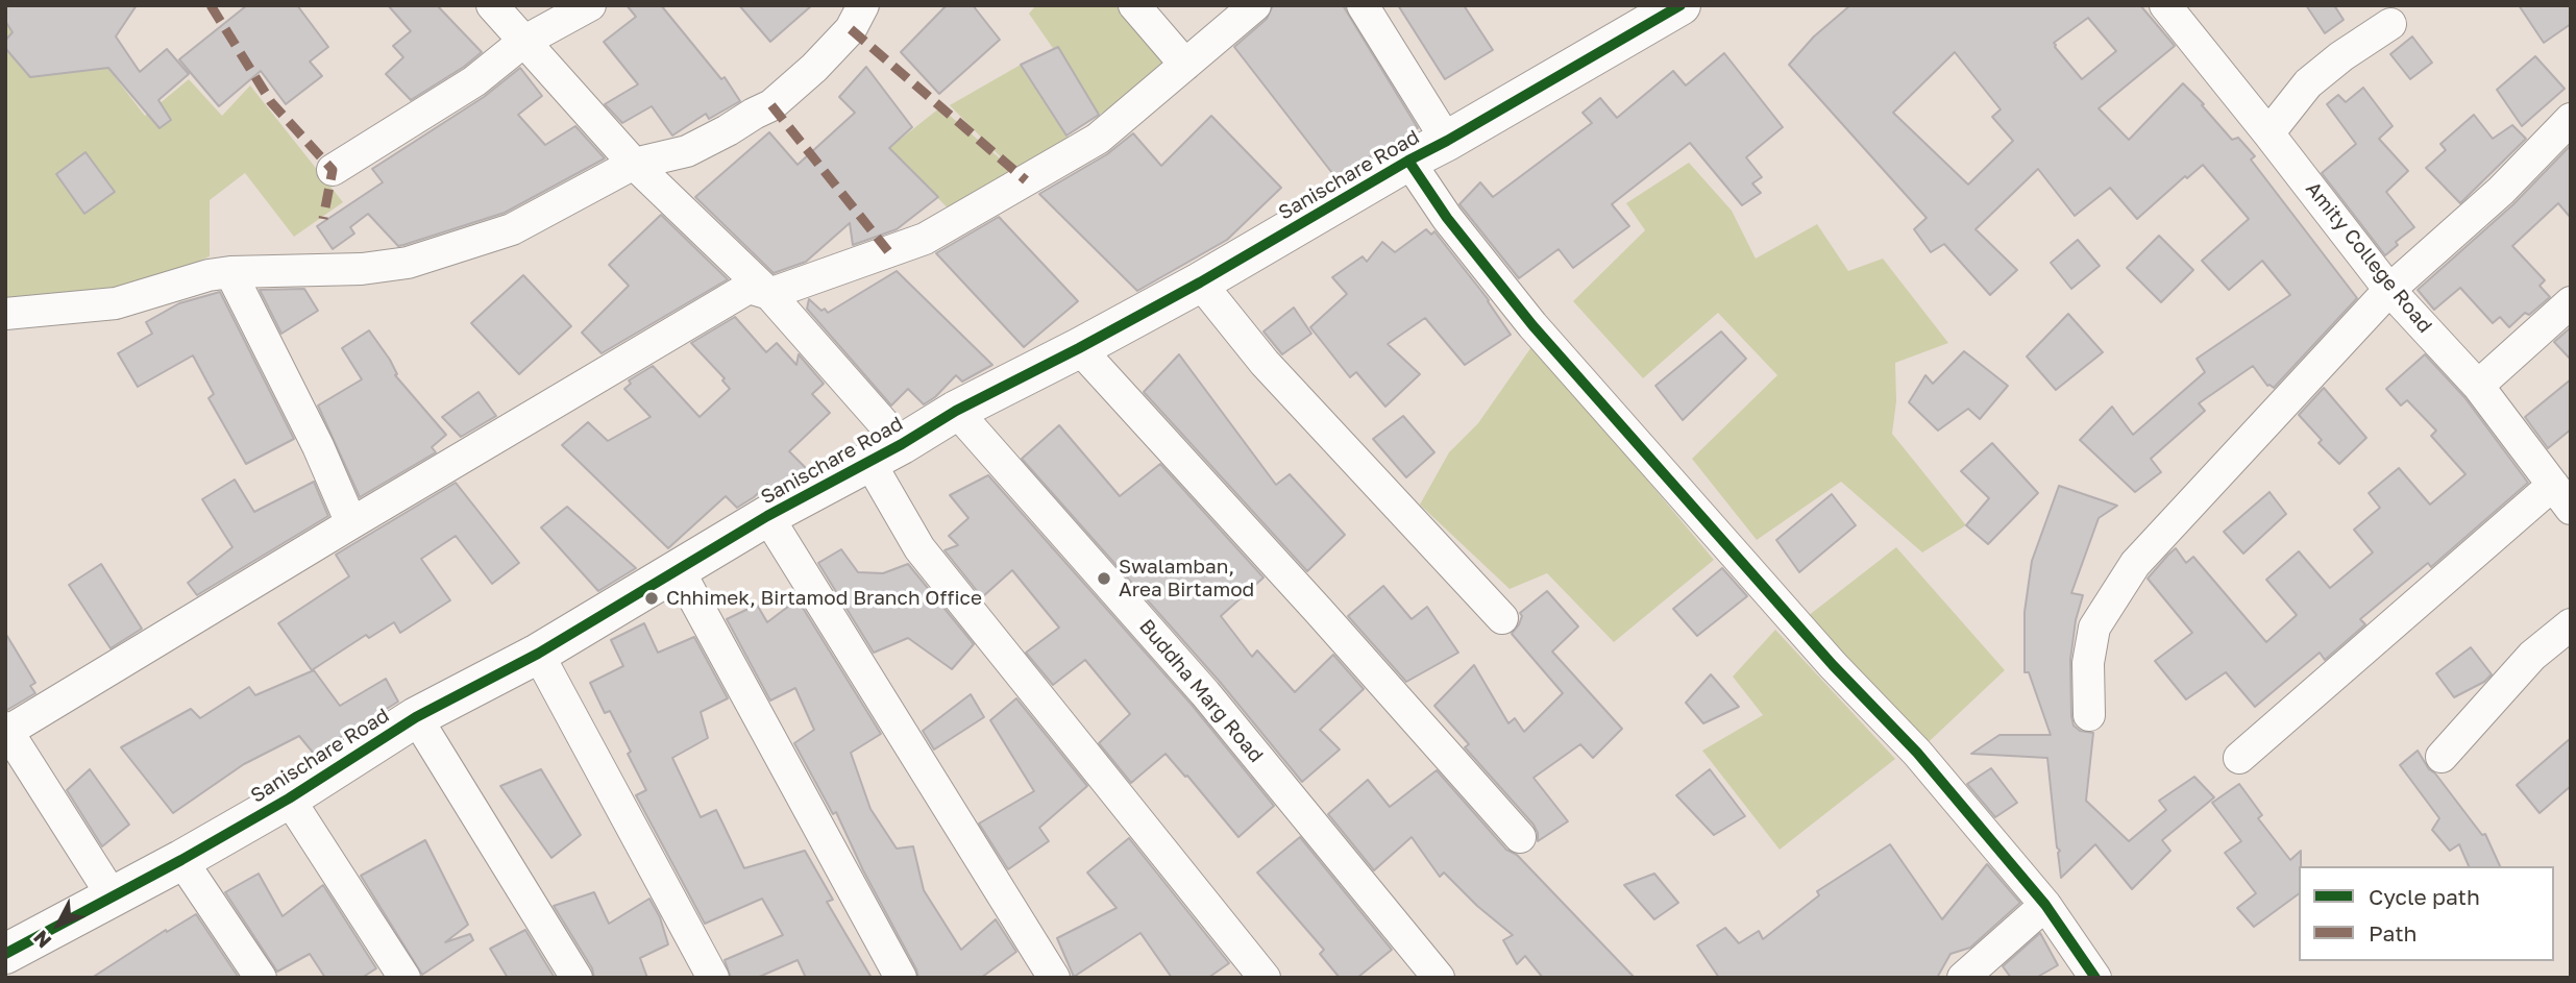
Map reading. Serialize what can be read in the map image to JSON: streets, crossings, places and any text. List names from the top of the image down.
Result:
{
  "streets": {
    "street": ["Sanischare Road", "Amity College Road", "Buddha Marg Road"]
  },
  "crossings": [
    ["Sanischare Road", "Buddha Marg Road"]
  ],
  "places": ["Swalamban, Area Birtamod", "Chhimek, Birtamod Branch Office"],
  "legend": ["Cycle path", "Path"],
  "north": "bottom left"
}
